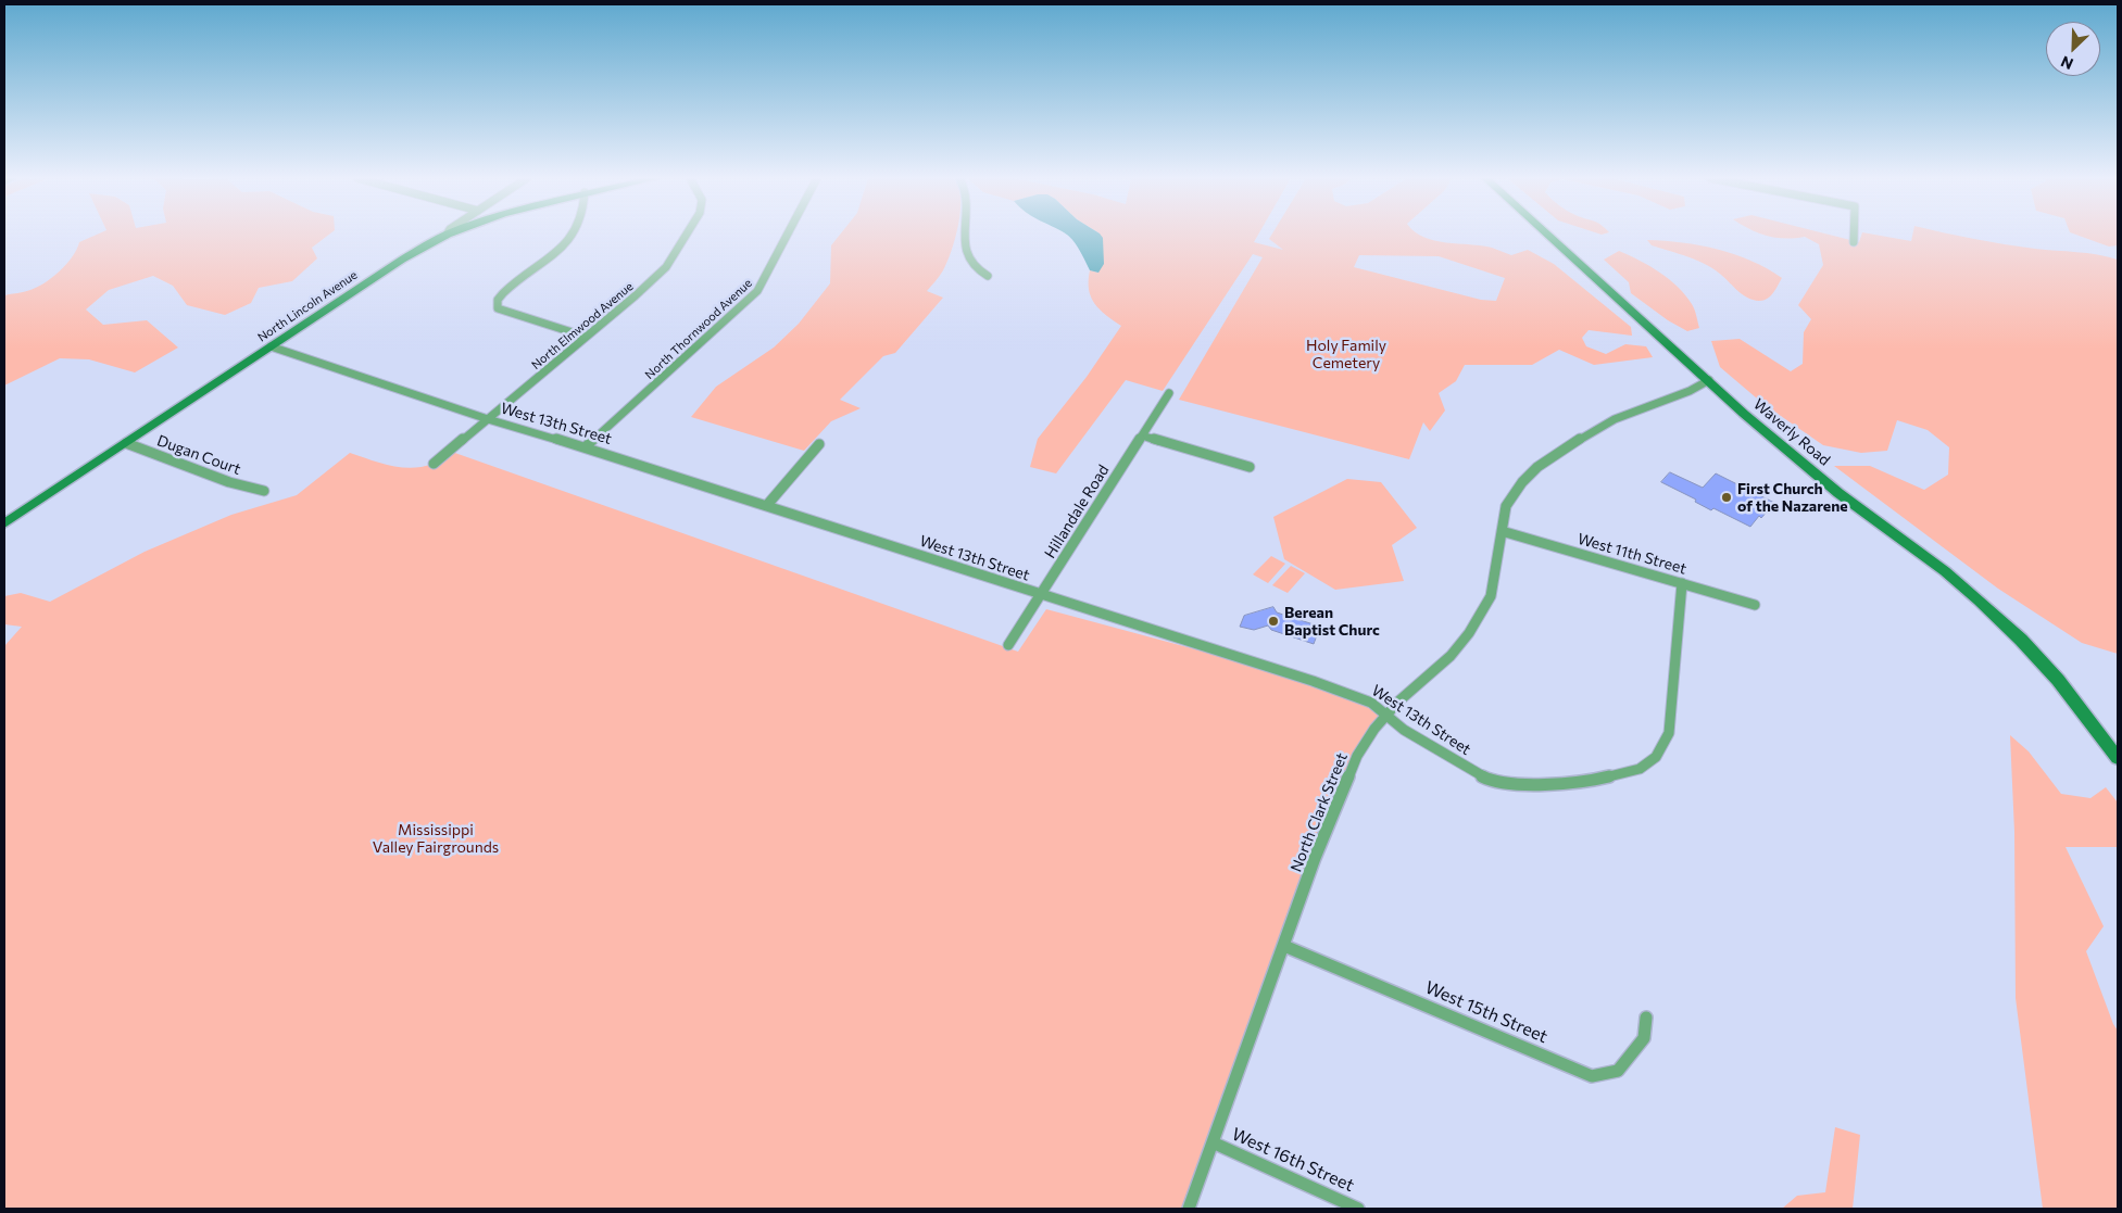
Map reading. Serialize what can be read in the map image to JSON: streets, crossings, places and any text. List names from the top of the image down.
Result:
{
  "streets": {
    "street": [
      "North Lincoln Avenue",
      "North Elmwood Avenue",
      "North Thornwood Avenue",
      "West 13th Street",
      "Waverly Road",
      "Dugan Court",
      "Hillandale Road",
      "West 11th Street",
      "North Clark Street",
      "West 15th Street",
      "West 16th Street"
    ]
  },
  "crossings": [
    ["North Lincoln Avenue", "West 13th Street"],
    ["North Lincoln Avenue", "Dugan Court"],
    ["North Elmwood Avenue", "West 13th Street"],
    ["North Thornwood Avenue", "West 13th Street"],
    ["West 13th Street", "Hillandale Road"],
    ["West 13th Street", "West 11th Street"],
    ["West 13th Street", "North Clark Street"],
    ["Waverly Road", "North Clark Street"],
    ["West 11th Street", "North Clark Street"],
    ["North Clark Street", "West 15th Street"],
    ["North Clark Street", "West 16th Street"]
  ],
  "parks": ["Holy Family Cemetery", "Mississippi Valley Fairgrounds"],
  "places": ["First Church of the Nazarene", "Berean Baptist Churc"],
  "north": "bottom left"
}
